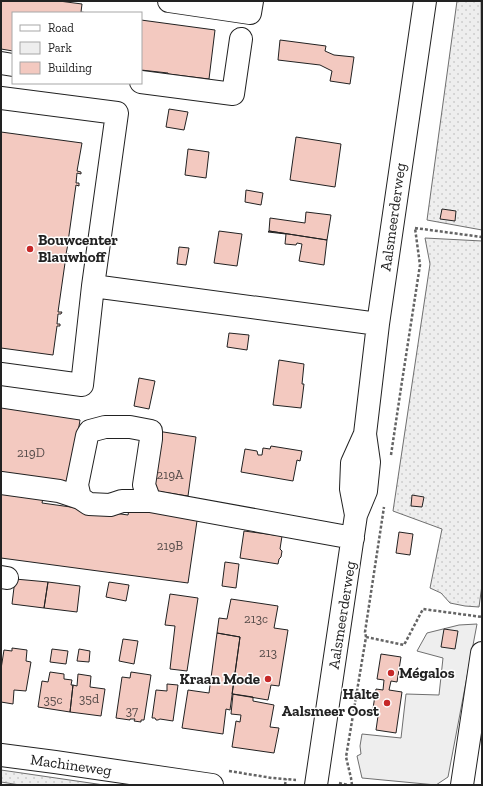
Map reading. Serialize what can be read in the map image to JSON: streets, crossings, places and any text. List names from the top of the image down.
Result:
{
  "streets": {
    "street": ["Aalsmeerderweg", "Machineweg"]
  },
  "places": [
    "Bouwcenter Blauwhoff",
    "Mégalos",
    "Kraan Mode",
    "Halte Aalsmeer Oost"
  ],
  "house_numbers": [
    "219D",
    "219A",
    "219B",
    "213c",
    "213",
    "35d",
    "35c",
    "37"
  ],
  "legend": ["Road", "Park", "Building"]
}
